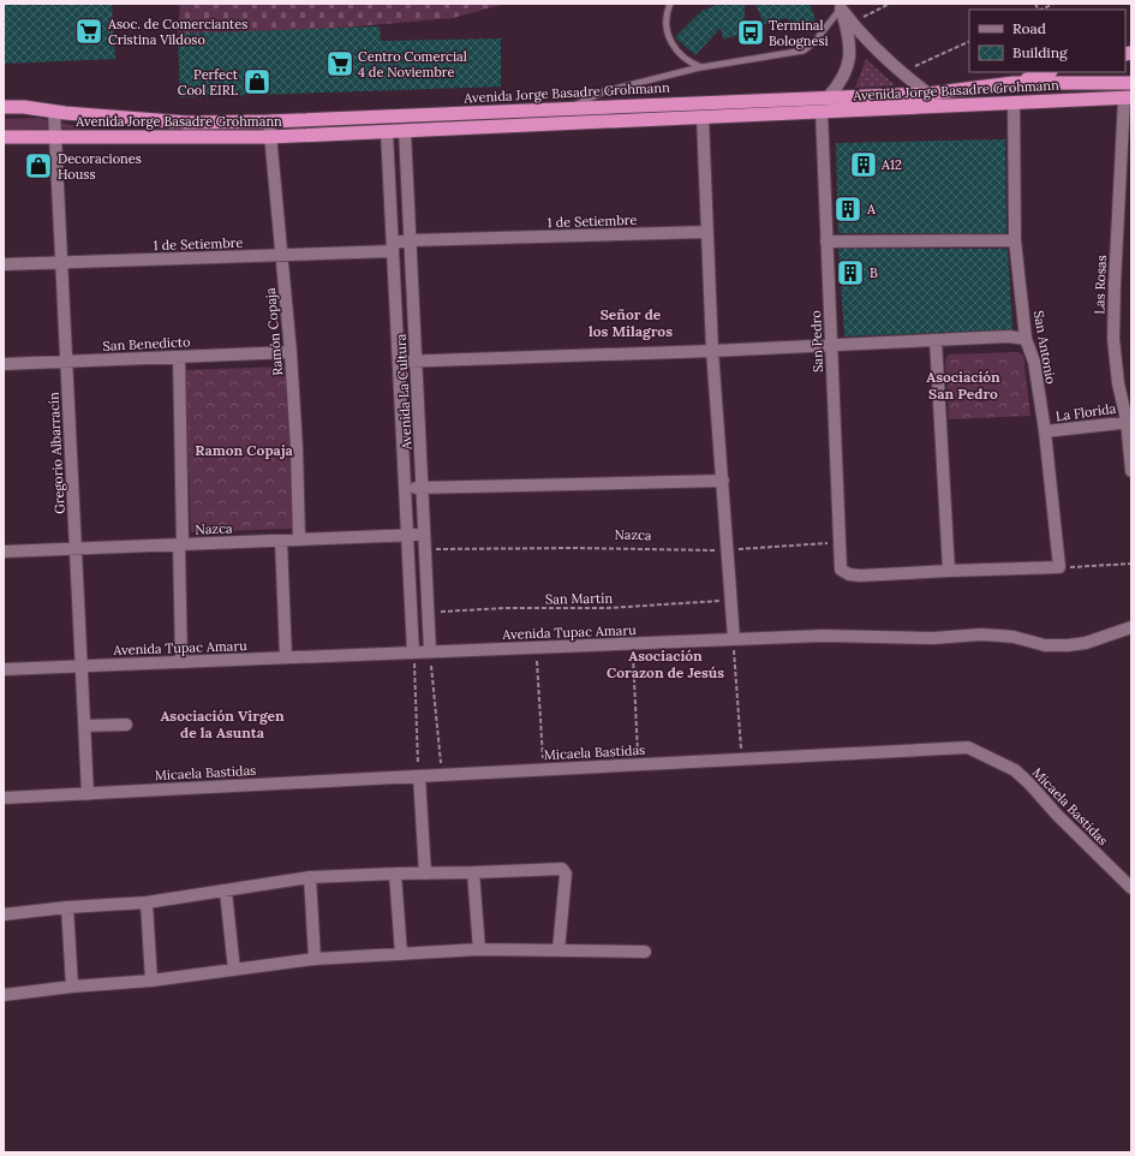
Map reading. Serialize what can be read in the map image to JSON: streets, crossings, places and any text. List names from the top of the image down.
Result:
{
  "streets": {
    "highway": ["Avenida Jorge Basadre Grohmann"],
    "street": [
      "1 de Setiembre",
      "Las Rosas",
      "Ramón Copaja",
      "San Pedro",
      "San Benedicto",
      "San Antonio",
      "Avenida La Cultura",
      "La Florida",
      "Gregorio Albarracín",
      "Nazca",
      "Avenida Tupac Amaru",
      "Micaela Bastidas"
    ],
    "path": ["San Martín"]
  },
  "crossings": [
    ["Avenida Jorge Basadre Grohmann", "Las Rosas"],
    ["Avenida Jorge Basadre Grohmann", "Ramón Copaja"],
    ["Avenida Jorge Basadre Grohmann", "San Pedro"],
    ["Avenida Jorge Basadre Grohmann", "San Antonio"],
    ["Avenida Jorge Basadre Grohmann", "Avenida La Cultura"],
    ["Avenida Jorge Basadre Grohmann", "Gregorio Albarracín"],
    ["1 de Setiembre", "Ramón Copaja"],
    ["1 de Setiembre", "Avenida La Cultura"],
    ["1 de Setiembre", "Gregorio Albarracín"],
    ["Las Rosas", "La Florida"],
    ["Ramón Copaja", "San Benedicto"],
    ["Ramón Copaja", "Nazca"],
    ["San Pedro", "Nazca"],
    ["San Benedicto", "Gregorio Albarracín"],
    ["San Antonio", "La Florida"],
    ["Avenida La Cultura", "Nazca"],
    ["Avenida La Cultura", "San Martín"],
    ["Avenida La Cultura", "Avenida Tupac Amaru"],
    ["Gregorio Albarracín", "Nazca"],
    ["Gregorio Albarracín", "Avenida Tupac Amaru"],
    ["Gregorio Albarracín", "Micaela Bastidas"]
  ],
  "districts": [
    "Señor de los Milagros",
    "Asociación San Pedro",
    "Ramon Copaja",
    "Asociación Corazon de Jesús",
    "Asociación Virgen de la Asunta"
  ],
  "places": {
    "supermarket": ["Asoc. de Comerciantes Cristina Vildoso", "Centro Comercial 4 de Noviembre"],
    "bus stop": ["Terminal Bolognesi"],
    "shop": ["Perfect Cool EIRL", "Decoraciones Houss"],
    "building": ["A12", "A", "B"]
  },
  "legend": ["Road", "Building"]
}
